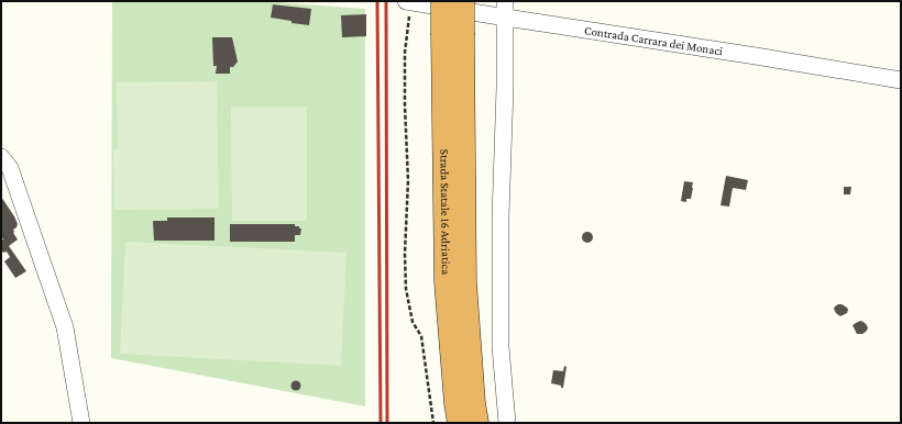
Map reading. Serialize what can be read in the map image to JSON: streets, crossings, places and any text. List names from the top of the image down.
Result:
{
  "streets": {
    "highway": ["Strada Statale 16 Adriatica"],
    "street": ["Contrada Carrara dei Monaci"]
  }
}
